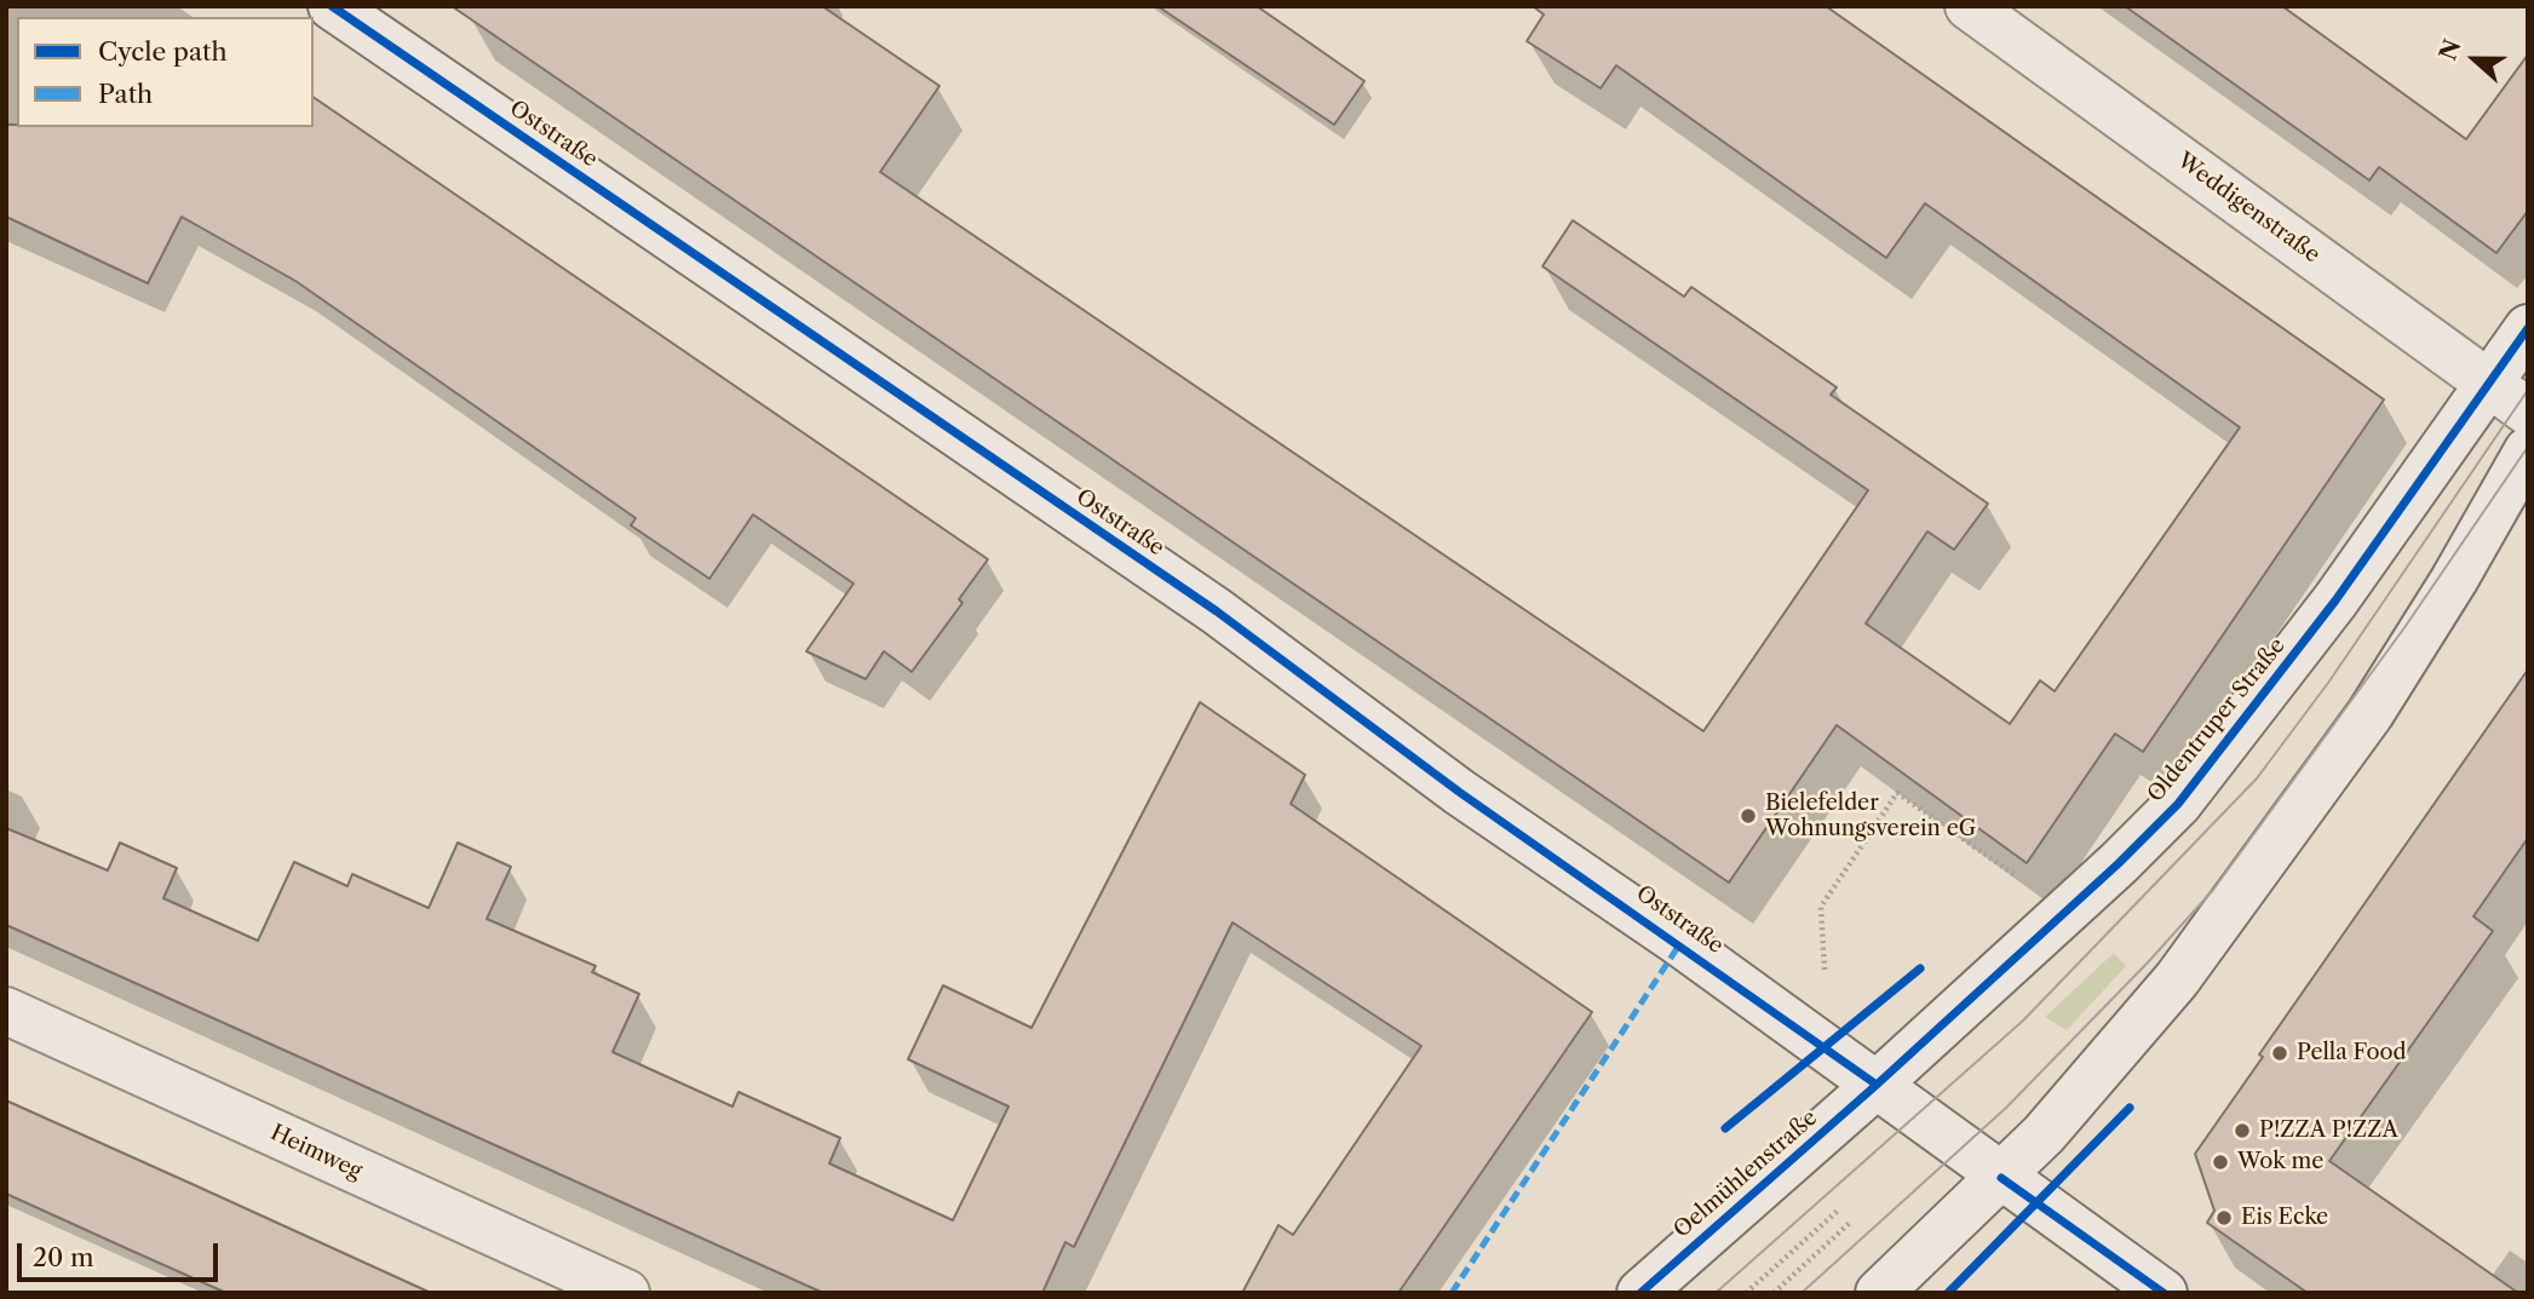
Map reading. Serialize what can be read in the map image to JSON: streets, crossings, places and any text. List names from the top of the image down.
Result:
{
  "streets": {
    "street": [
      "Oststraße",
      "Weddigenstraße",
      "Oldentruper Straße",
      "Heimweg",
      "Oelmühlenstraße"
    ]
  },
  "crossings": [
    ["Oststraße", "Oldentruper Straße"],
    ["Oststraße", "Oelmühlenstraße"],
    ["Weddigenstraße", "Oldentruper Straße"],
    ["Oldentruper Straße", "Oelmühlenstraße"]
  ],
  "places": [
    "Bielefelder Wohnungsverein eG",
    "Pella Food",
    "P!ZZA P!ZZA",
    "Wok me",
    "Eis Ecke"
  ],
  "legend": ["Cycle path", "Path"],
  "scale_bar": "20 m",
  "north": "left"
}
